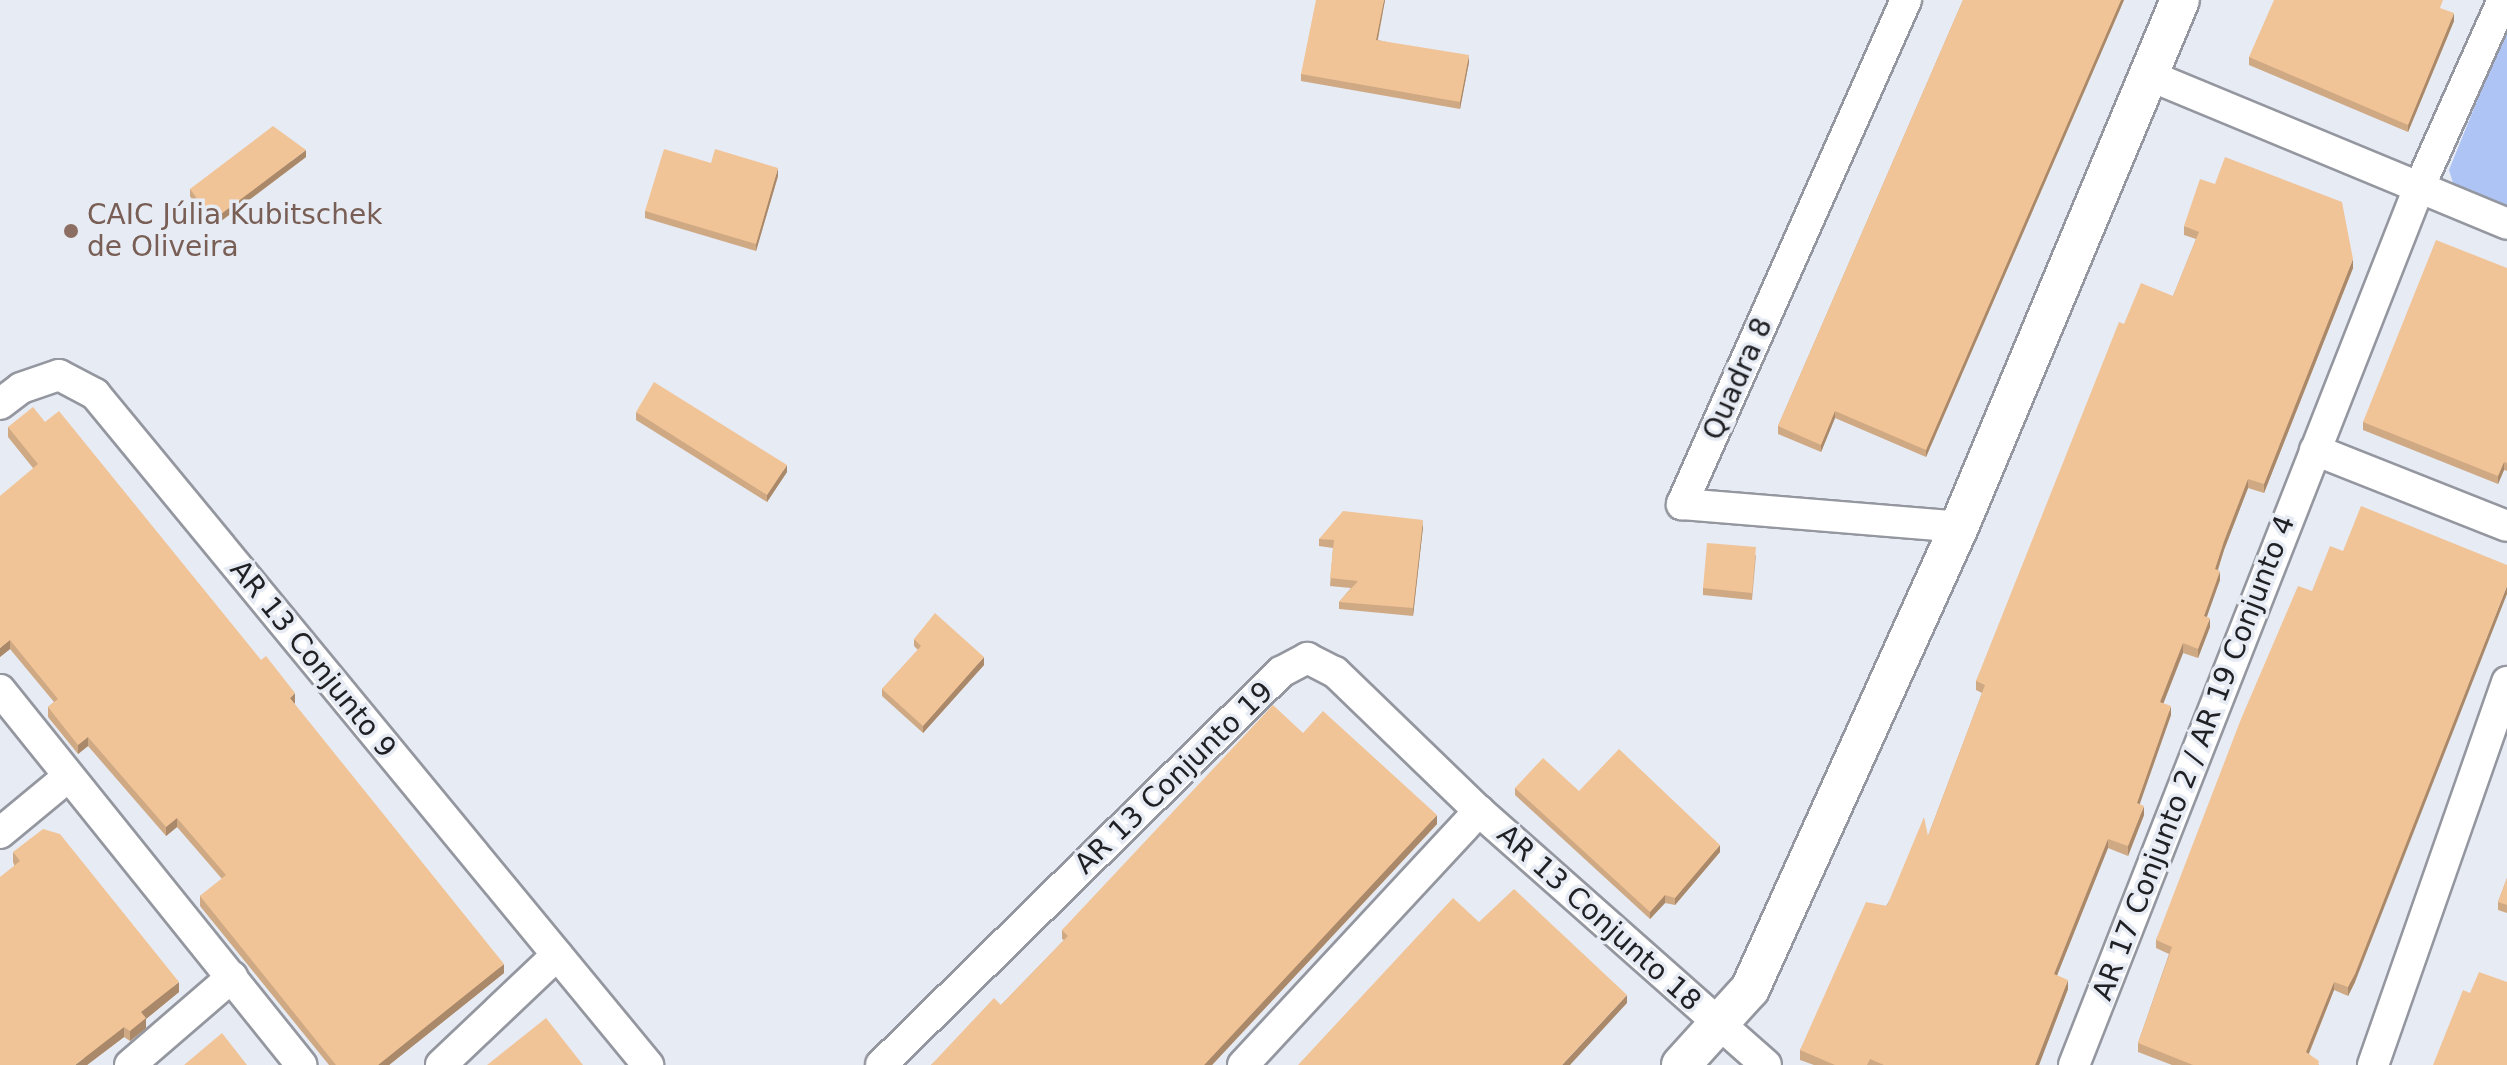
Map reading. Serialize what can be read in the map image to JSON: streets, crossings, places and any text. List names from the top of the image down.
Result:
{
  "streets": {
    "street": [
      "Quadra 8",
      "AR 13 Conjunto 9",
      "AR 17 Conjunto 2 / AR 19 Conjunto 4",
      "AR 13 Conjunto 19",
      "AR 13 Conjunto 18"
    ]
  },
  "crossings": [
    ["AR 13 Conjunto 19", "AR 13 Conjunto 18"]
  ],
  "places": ["CAIC Júlia Kubitschek de Oliveira"]
}
